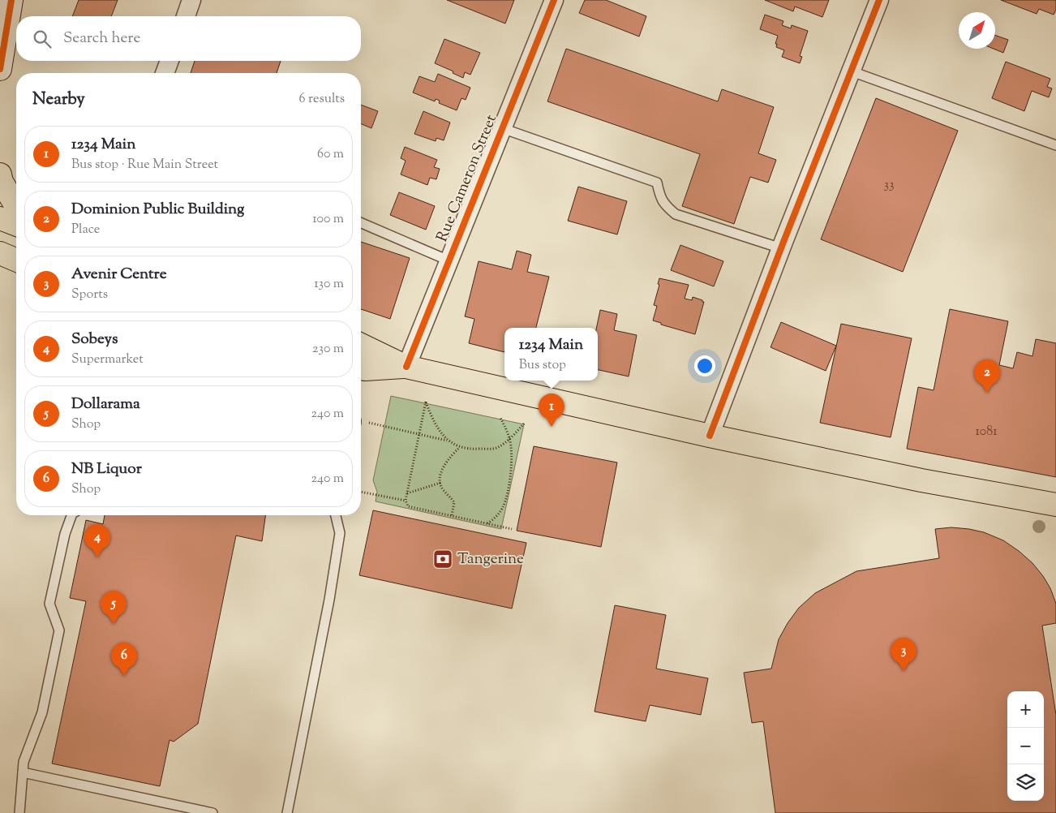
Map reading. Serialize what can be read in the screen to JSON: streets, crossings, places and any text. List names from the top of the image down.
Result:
{
  "streets": {
    "street": ["Rue Cameron Street"]
  },
  "places": {
    "bank": ["Tangerine"]
  },
  "house_numbers": ["33", "1081"],
  "north": "top right",
  "page": {
    "search": "Search here",
    "heading": ["Nearby", "6 results"],
    "list": [
      {
        "mark": "1",
        "name": "1234 Main",
        "note": "Bus stop · Rue Main Street",
        "value": "60 m"
      },
      {
        "mark": "2",
        "name": "Dominion Public Building",
        "note": "Place",
        "value": "100 m"
      },
      {
        "mark": "3",
        "name": "Avenir Centre",
        "note": "Sports",
        "value": "130 m"
      },
      {
        "mark": "4",
        "name": "Sobeys",
        "note": "Supermarket",
        "value": "230 m"
      },
      {
        "mark": "5",
        "name": "Dollarama",
        "note": "Shop",
        "value": "240 m"
      },
      {
        "mark": "6",
        "name": "NB Liquor",
        "note": "Shop",
        "value": "240 m"
      }
    ],
    "popup": ["1234 Main", "Bus stop"],
    "pins": [
      "2",
      "1",
      "4",
      "5",
      "3",
      "6"
    ],
    "map_buttons": ["+", "−"]
  }
}
